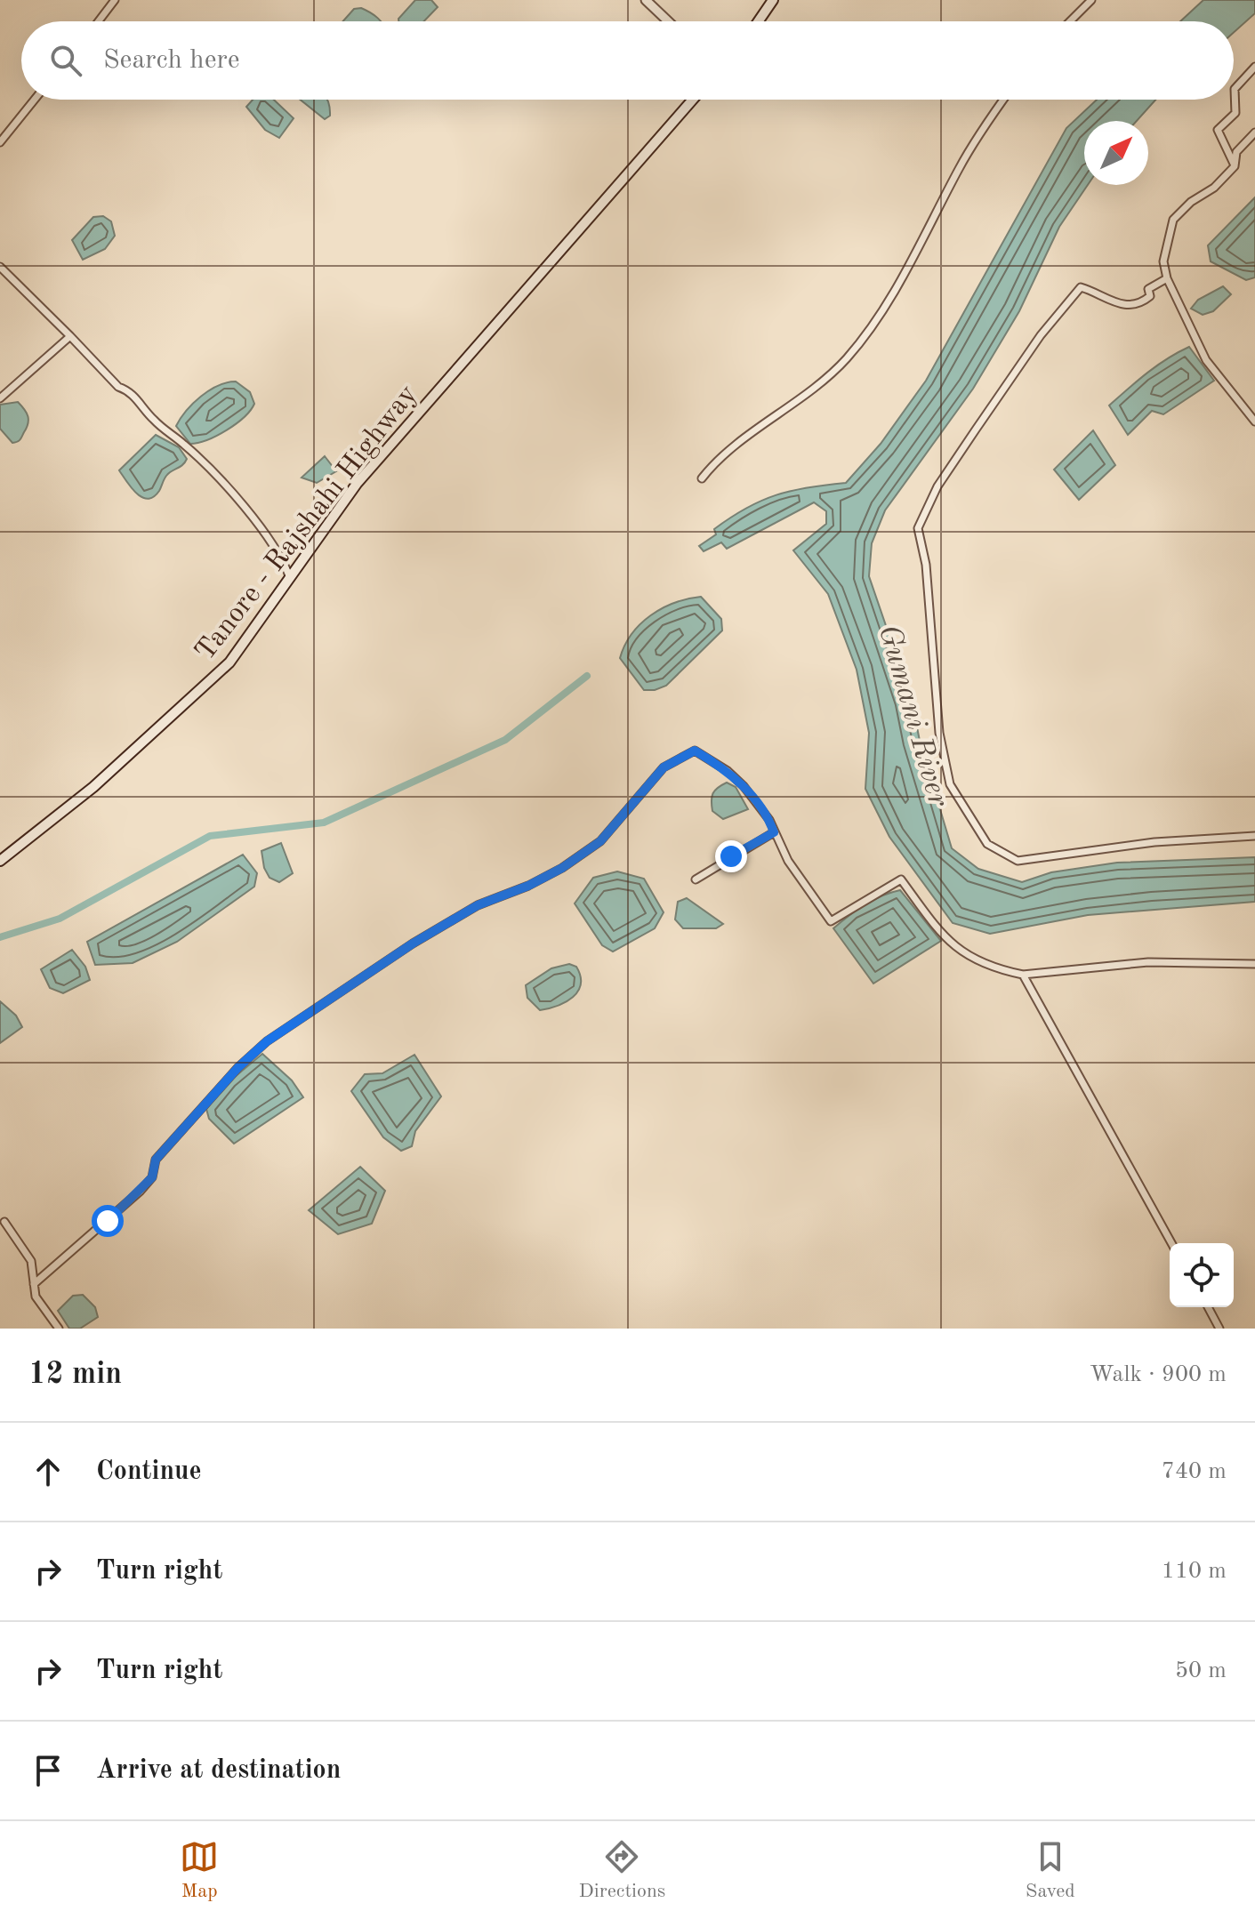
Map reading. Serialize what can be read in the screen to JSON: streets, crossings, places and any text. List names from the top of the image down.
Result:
{
  "streets": {
    "main road": ["Tanore - Rajshahi Highway"]
  },
  "water": ["Gumani River"],
  "north": "top right",
  "page": {
    "search": "Search here",
    "heading": ["12 min", "Walk · 900 m"],
    "list": [
      ["Continue", "740 m"],
      ["Turn right", "110 m"],
      ["Turn right", "50 m"],
      "Arrive at destination"
    ],
    "nav": ["Map", "Directions", "Saved"]
  }
}
